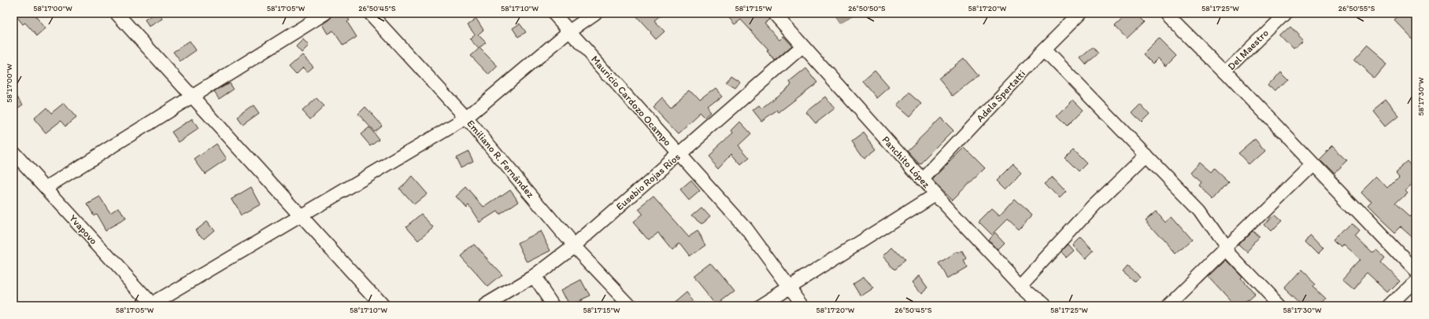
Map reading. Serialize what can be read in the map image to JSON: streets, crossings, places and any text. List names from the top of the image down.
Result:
{
  "streets": {
    "street": [
      "Del Maestro",
      "Adela Spertatti",
      "Mauricio Cardozo Ocampo",
      "Emiliano R. Fernández",
      "Panchito López",
      "Eusebio Rojas Ríos",
      "Yvapovo"
    ]
  },
  "crossings": [
    ["Adela Spertatti", "Panchito López"],
    ["Mauricio Cardozo Ocampo", "Eusebio Rojas Ríos"],
    ["Emiliano R. Fernández", "Eusebio Rojas Ríos"],
    ["Panchito López", "Eusebio Rojas Ríos"]
  ],
  "coordinates": [
    "58°17'00\"W",
    "58°17'05\"W",
    "26°50'45\"S",
    "58°17'10\"W",
    "58°17'15\"W",
    "26°50'50\"S",
    "58°17'20\"W",
    "58°17'25\"W",
    "26°50'55\"S",
    "58°17'30\"W"
  ]
}
